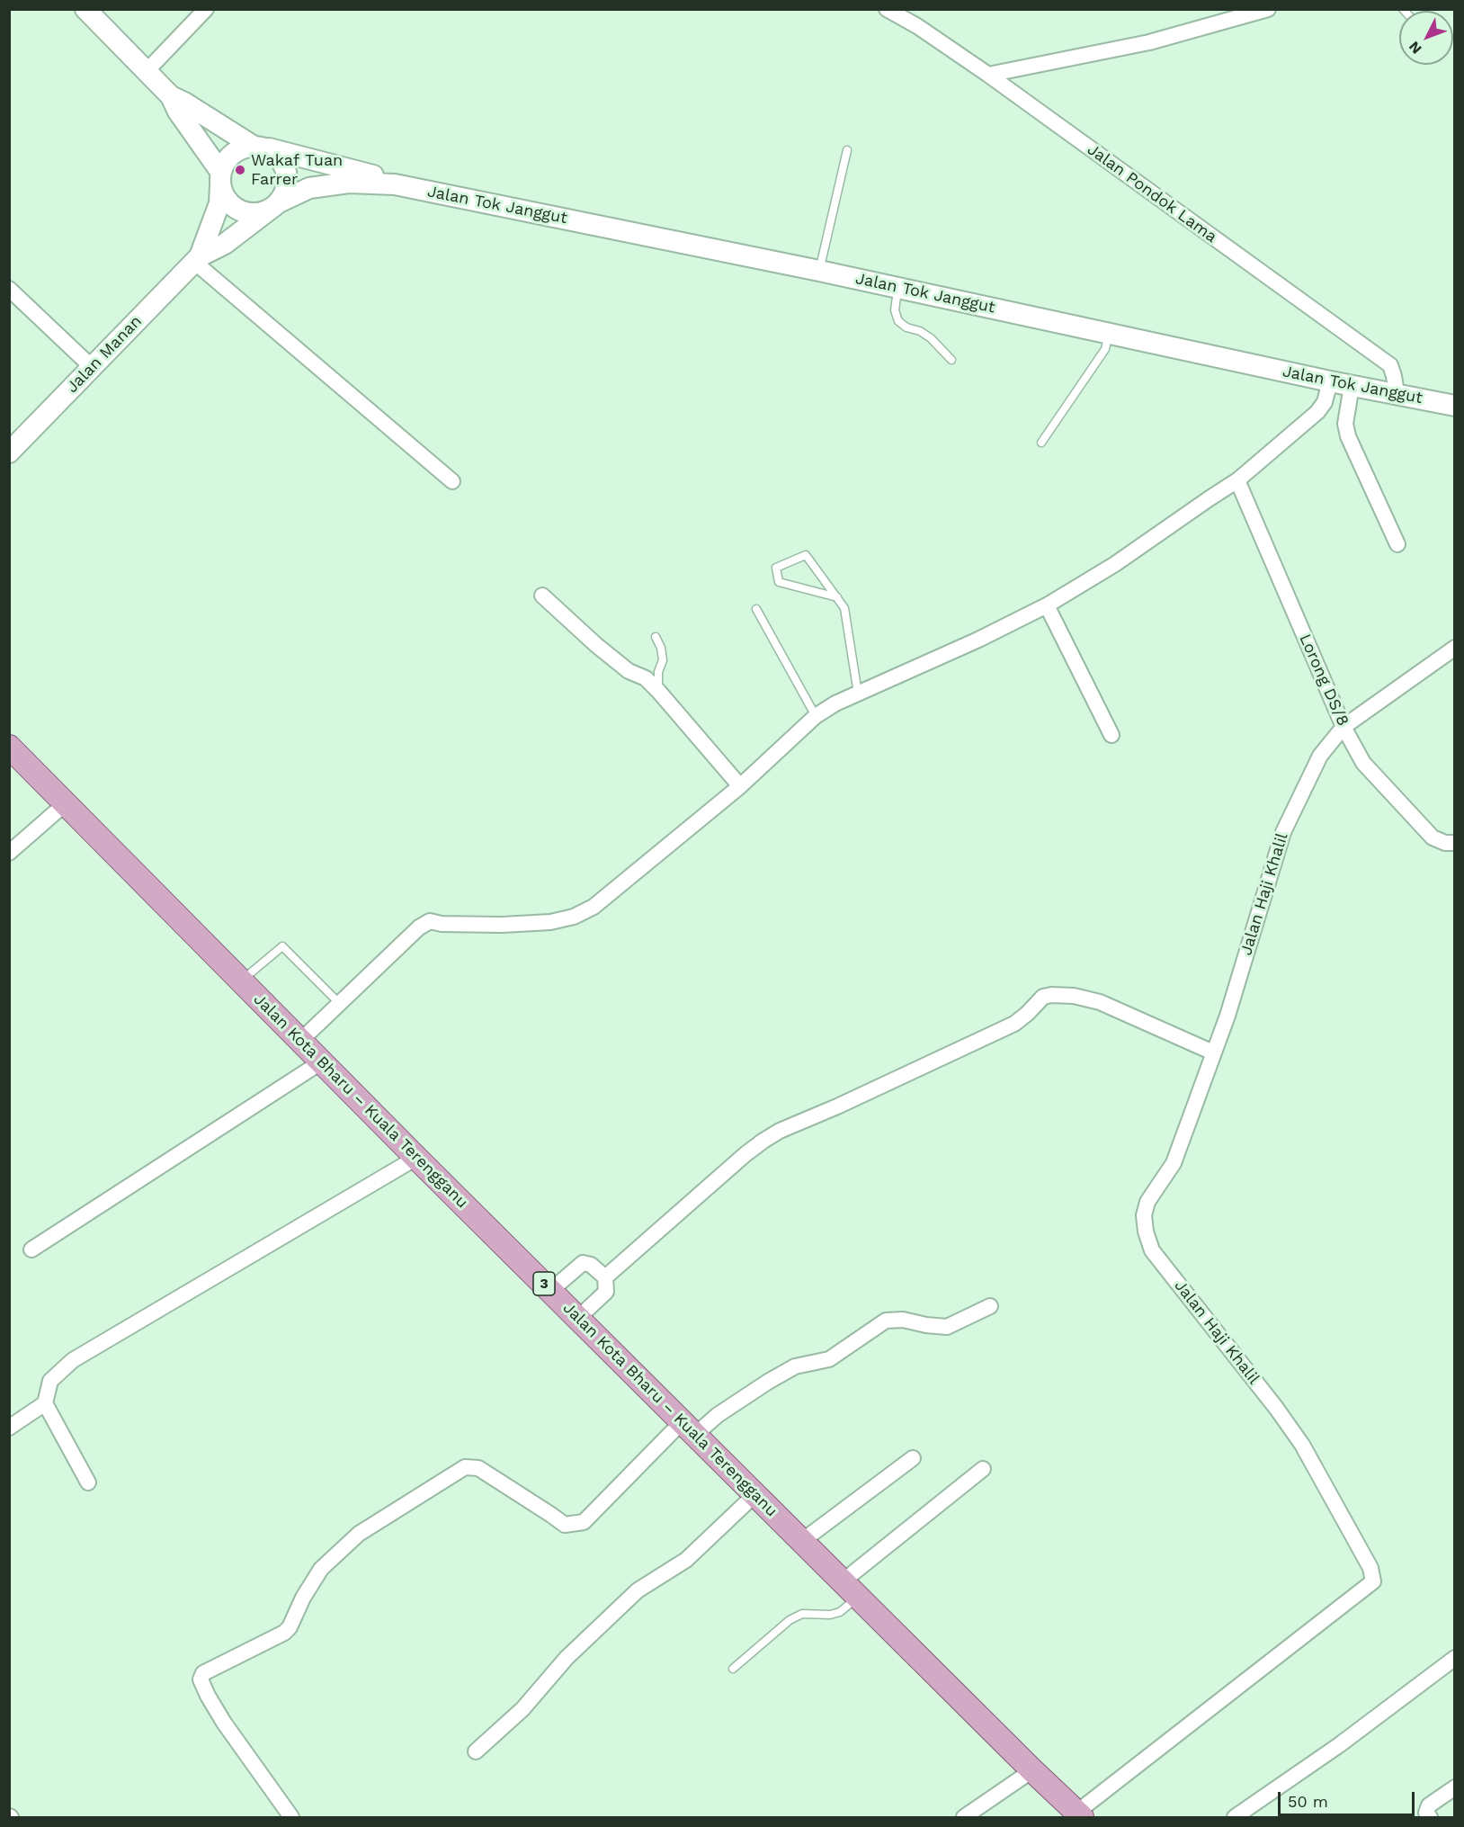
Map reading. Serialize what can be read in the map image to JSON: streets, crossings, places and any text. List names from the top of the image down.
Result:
{
  "streets": {
    "main road": [
      "Jalan Tok Janggut",
      "Jalan Manan",
      "Jalan Kota Bharu – Kuala Terengganu",
      "3"
    ],
    "street": ["Jalan Pondok Lama", "Lorong DS/8", "Jalan Haji Khalil"]
  },
  "crossings": [
    ["Jalan Pondok Lama", "Jalan Tok Janggut"],
    ["Jalan Tok Janggut", "Jalan Manan"],
    ["Lorong DS/8", "Jalan Haji Khalil"],
    ["Jalan Haji Khalil", "Jalan Kota Bharu – Kuala Terengganu"]
  ],
  "places": ["Wakaf Tuan Farrer"],
  "scale_bar": "50 m",
  "north": "bottom left"
}
